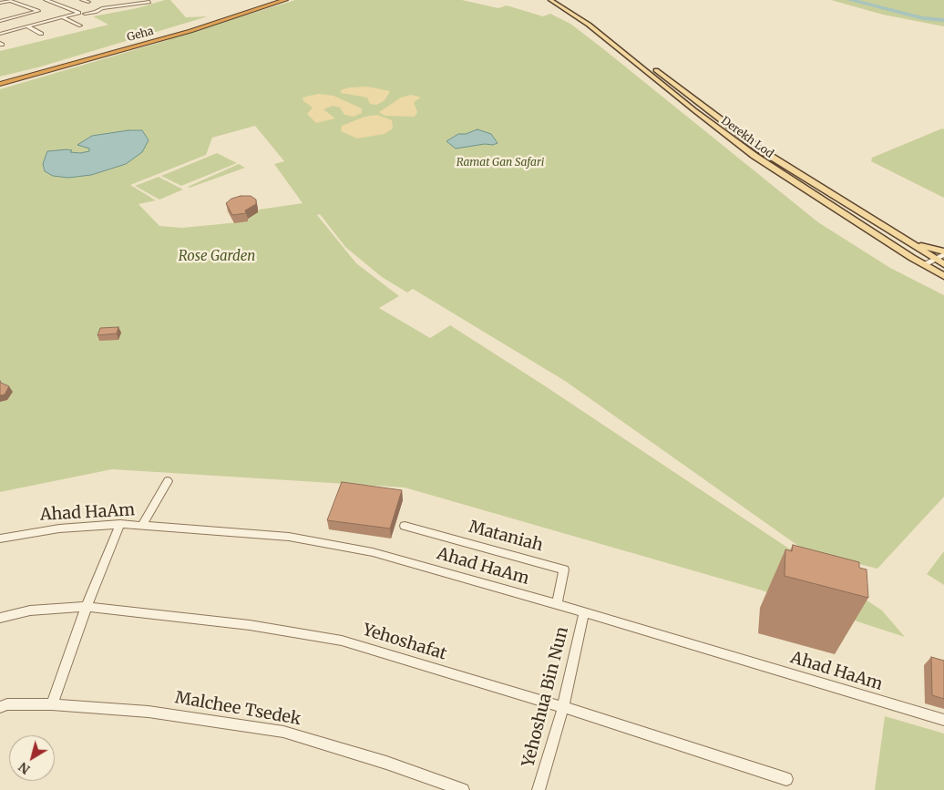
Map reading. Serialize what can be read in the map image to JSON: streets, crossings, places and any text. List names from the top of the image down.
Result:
{
  "streets": {
    "highway": ["Geha"],
    "main road": ["Derekh Lod"],
    "street": [
      "Ahad HaAm",
      "Mataniah",
      "Yehoshafat",
      "Yehoshua Bin Nun",
      "Malchee Tsedek"
    ]
  },
  "crossings": [
    ["Ahad HaAm", "Mataniah"],
    ["Ahad HaAm", "Yehoshua Bin Nun"],
    ["Yehoshafat", "Yehoshua Bin Nun"]
  ],
  "parks": ["Ramat Gan Safari", "Rose Garden"],
  "north": "bottom left"
}
